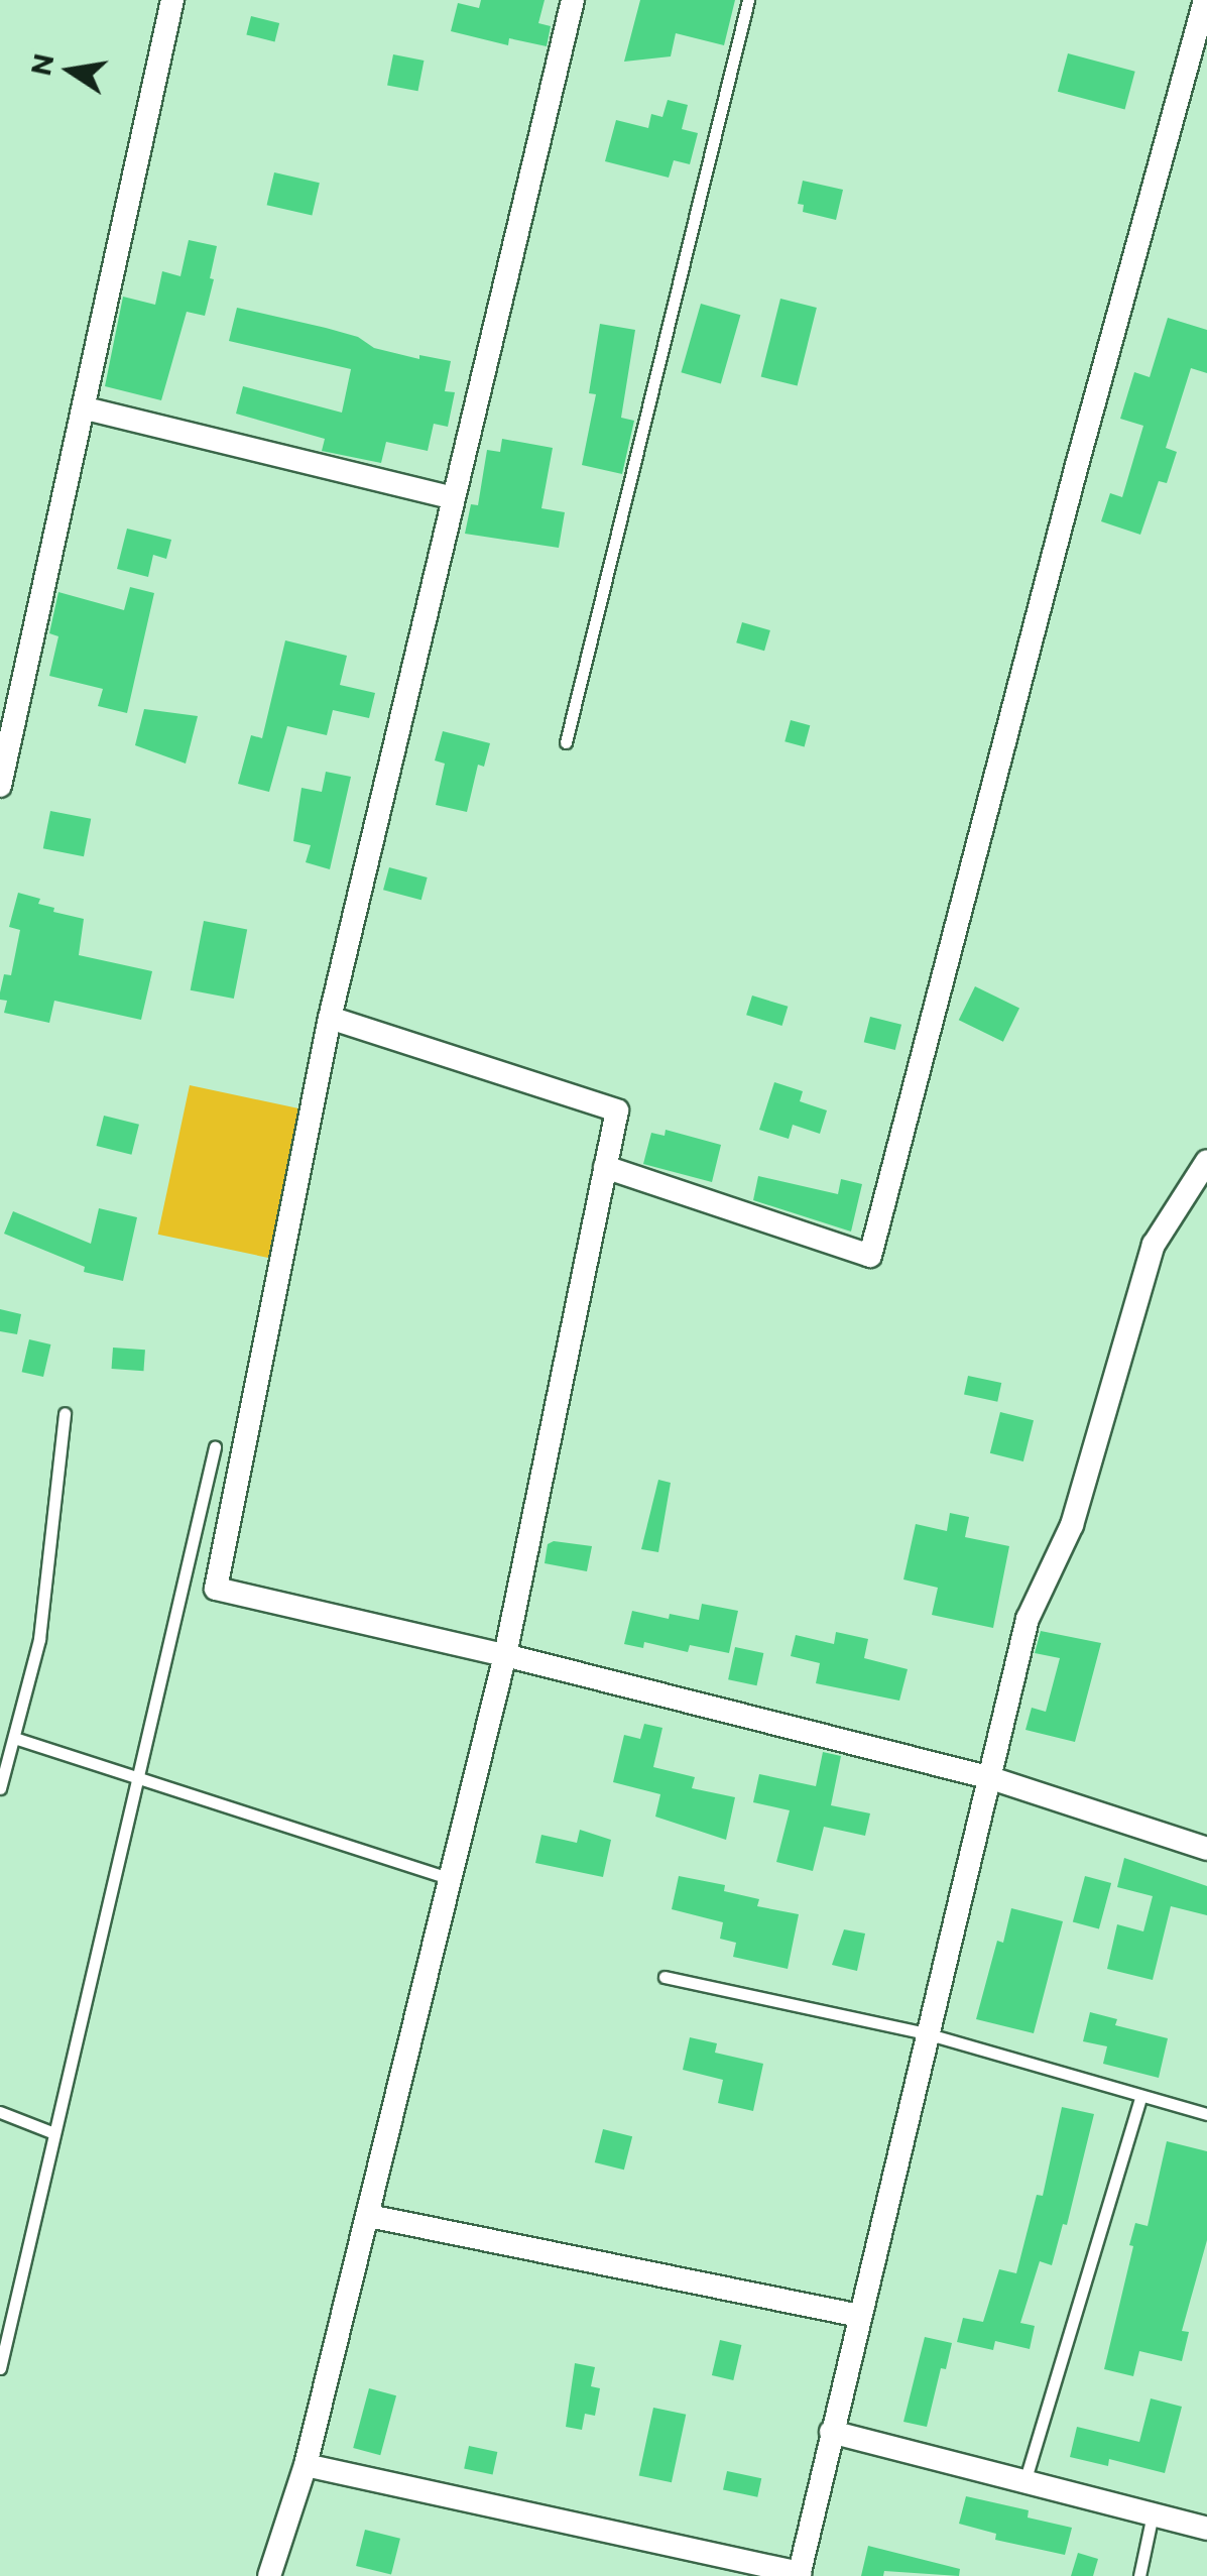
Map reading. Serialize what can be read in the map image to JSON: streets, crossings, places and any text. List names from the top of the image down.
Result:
{
  "north": "left"
}
